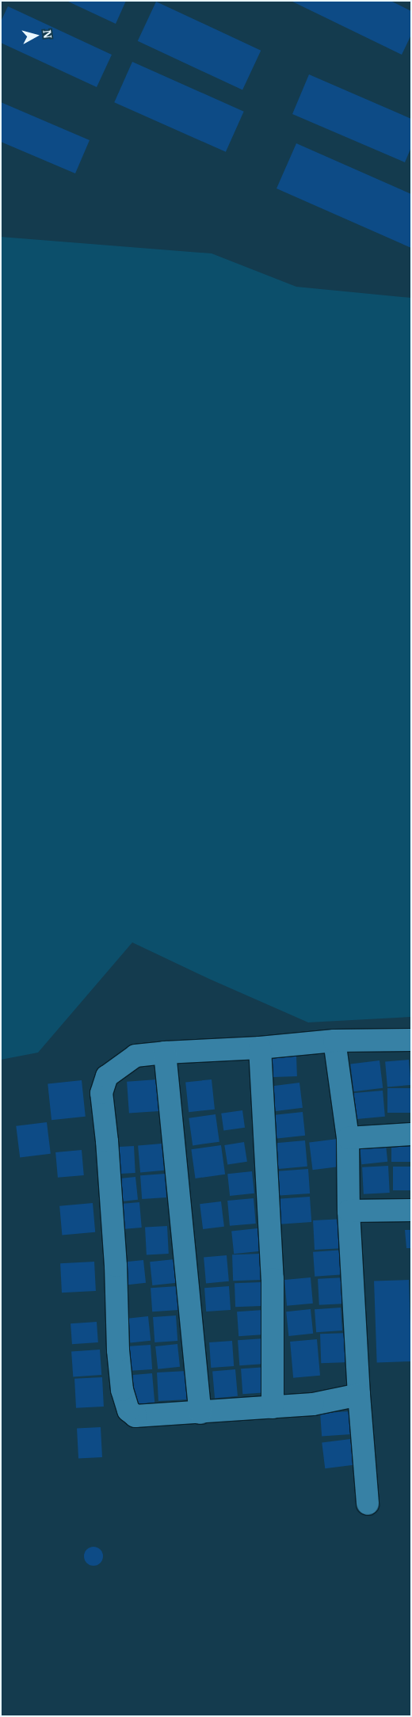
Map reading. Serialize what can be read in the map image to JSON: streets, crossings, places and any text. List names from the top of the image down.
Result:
{
  "north": "right"
}
